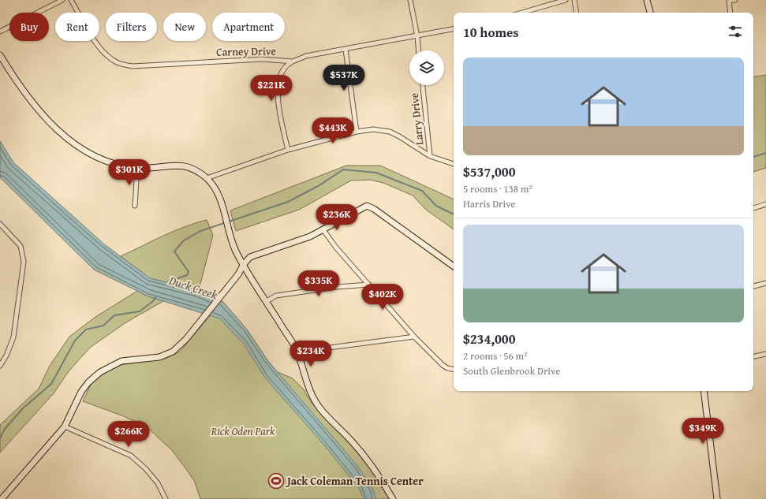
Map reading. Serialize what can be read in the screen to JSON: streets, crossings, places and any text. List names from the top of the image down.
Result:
{
  "streets": {
    "street": ["Carney Drive", "Larry Drive"]
  },
  "water": ["Duck Creek"],
  "parks": ["Rick Oden Park"],
  "places": {
    "sports": ["Jack Coleman Tennis Center"]
  },
  "page": {
    "chip": [
      "Buy",
      "Rent",
      "Filters",
      "New",
      "Apartment"
    ],
    "heading": "10 homes",
    "list": [
      {
        "name": "$537,000",
        "note": "5 rooms · 138 m² · Harris Drive"
      },
      {
        "name": "$234,000",
        "note": "2 rooms · 56 m² · South Glenbrook Drive"
      }
    ],
    "price": [
      "$537K",
      "$221K",
      "$443K",
      "$301K",
      "$236K",
      "$335K",
      "$402K",
      "$234K",
      "$349K",
      "$266K"
    ]
  }
}
